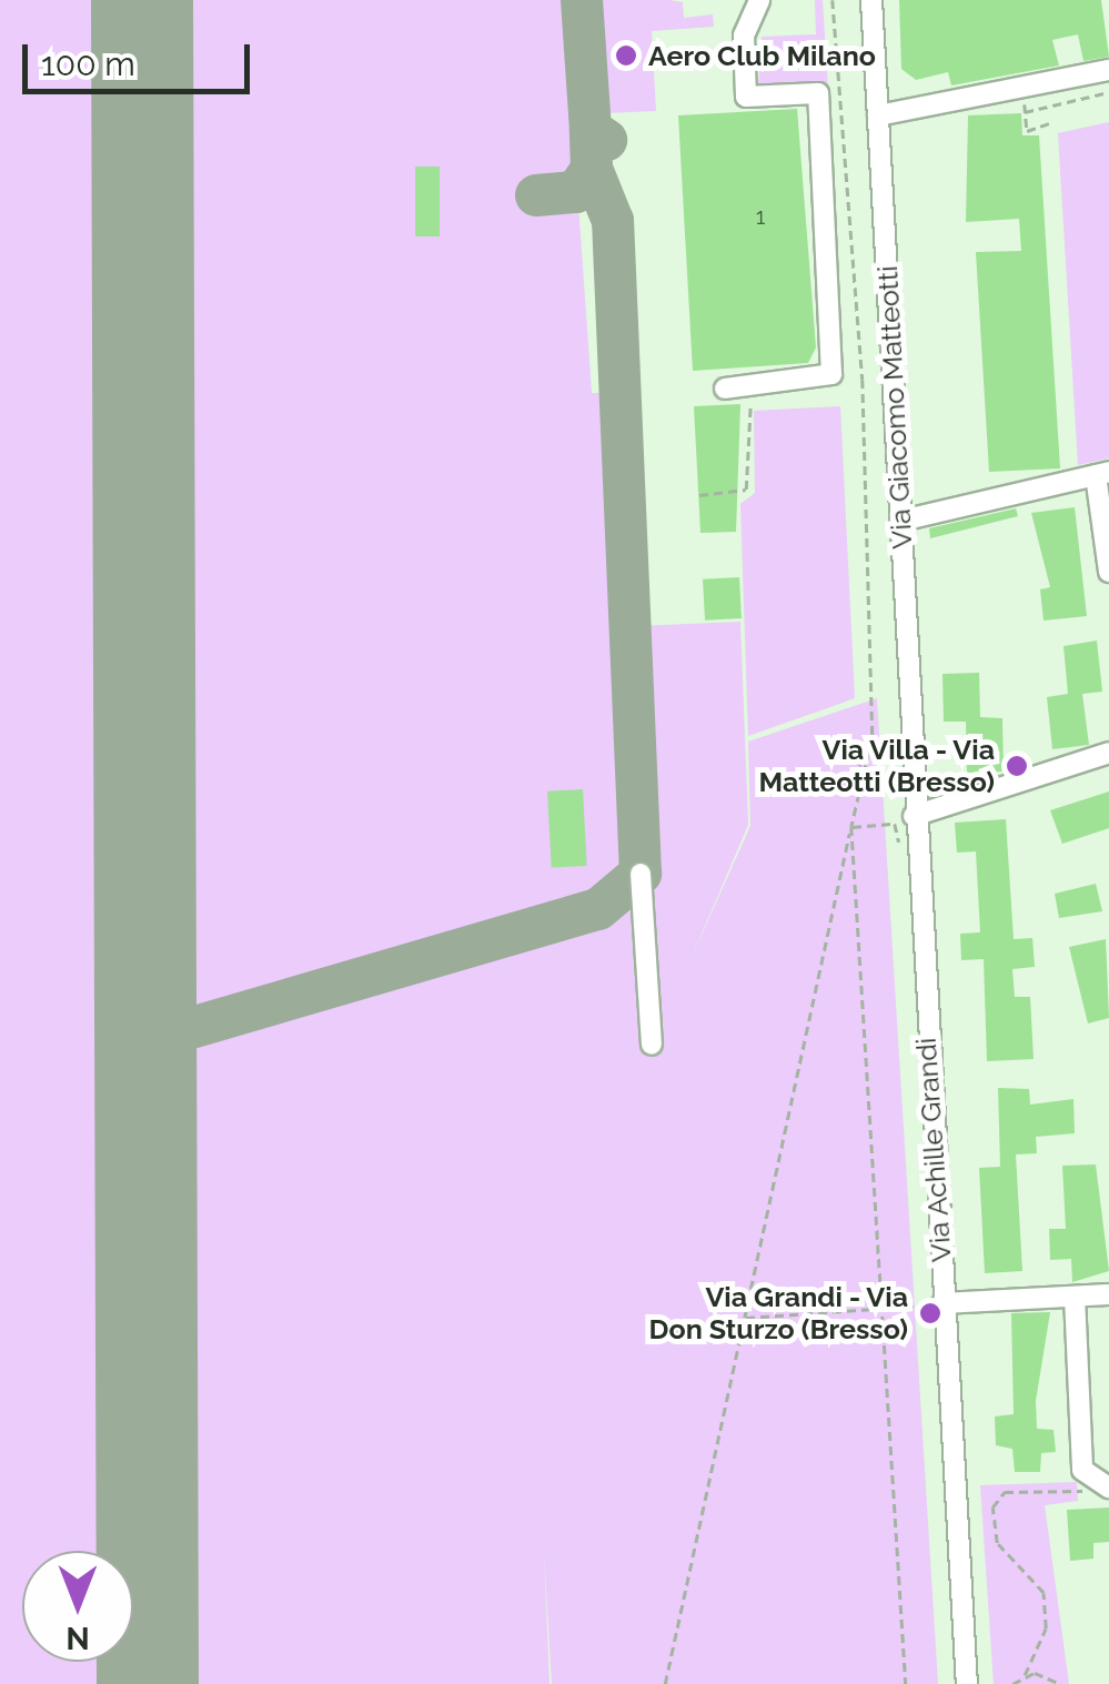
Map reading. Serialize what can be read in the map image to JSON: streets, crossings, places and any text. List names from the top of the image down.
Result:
{
  "streets": {
    "street": ["Via Giacomo Matteotti", "Via Achille Grandi"]
  },
  "crossings": [
    ["Via Giacomo Matteotti", "Via Achille Grandi"]
  ],
  "places": ["Aero Club Milano", "Via Villa - Via Matteotti (Bresso)", "Via Grandi - Via Don Sturzo (Bresso)"],
  "house_numbers": ["1"],
  "scale_bar": "100 m",
  "north": "bottom"
}
